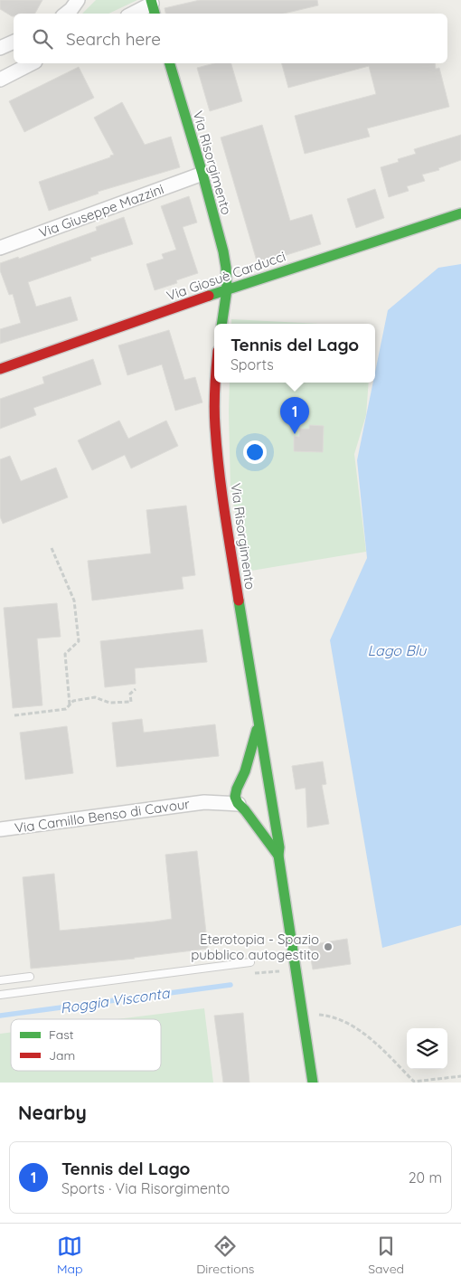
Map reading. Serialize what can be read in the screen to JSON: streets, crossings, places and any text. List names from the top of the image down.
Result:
{
  "streets": {
    "street": [
      "Via Risorgimento",
      "Via Giuseppe Mazzini",
      "Via Giosuè Carducci",
      "Via Camillo Benso di Cavour"
    ]
  },
  "crossings": [
    ["Via Risorgimento", "Via Giuseppe Mazzini"],
    ["Via Risorgimento", "Via Giosuè Carducci"],
    ["Via Risorgimento", "Via Camillo Benso di Cavour"]
  ],
  "water": ["Lago Blu", "Roggia Visconta"],
  "places": ["Eterotopia - Spazio pubblico autogestito"],
  "legend": ["Fast", "Jam"],
  "page": {
    "search": "Search here",
    "popup": ["Tennis del Lago", "Sports"],
    "pins": "1",
    "heading": "Nearby",
    "list": [
      {
        "mark": "1",
        "name": "Tennis del Lago",
        "note": "Sports · Via Risorgimento",
        "value": "20 m"
      }
    ],
    "nav": ["Map", "Directions", "Saved"]
  }
}
